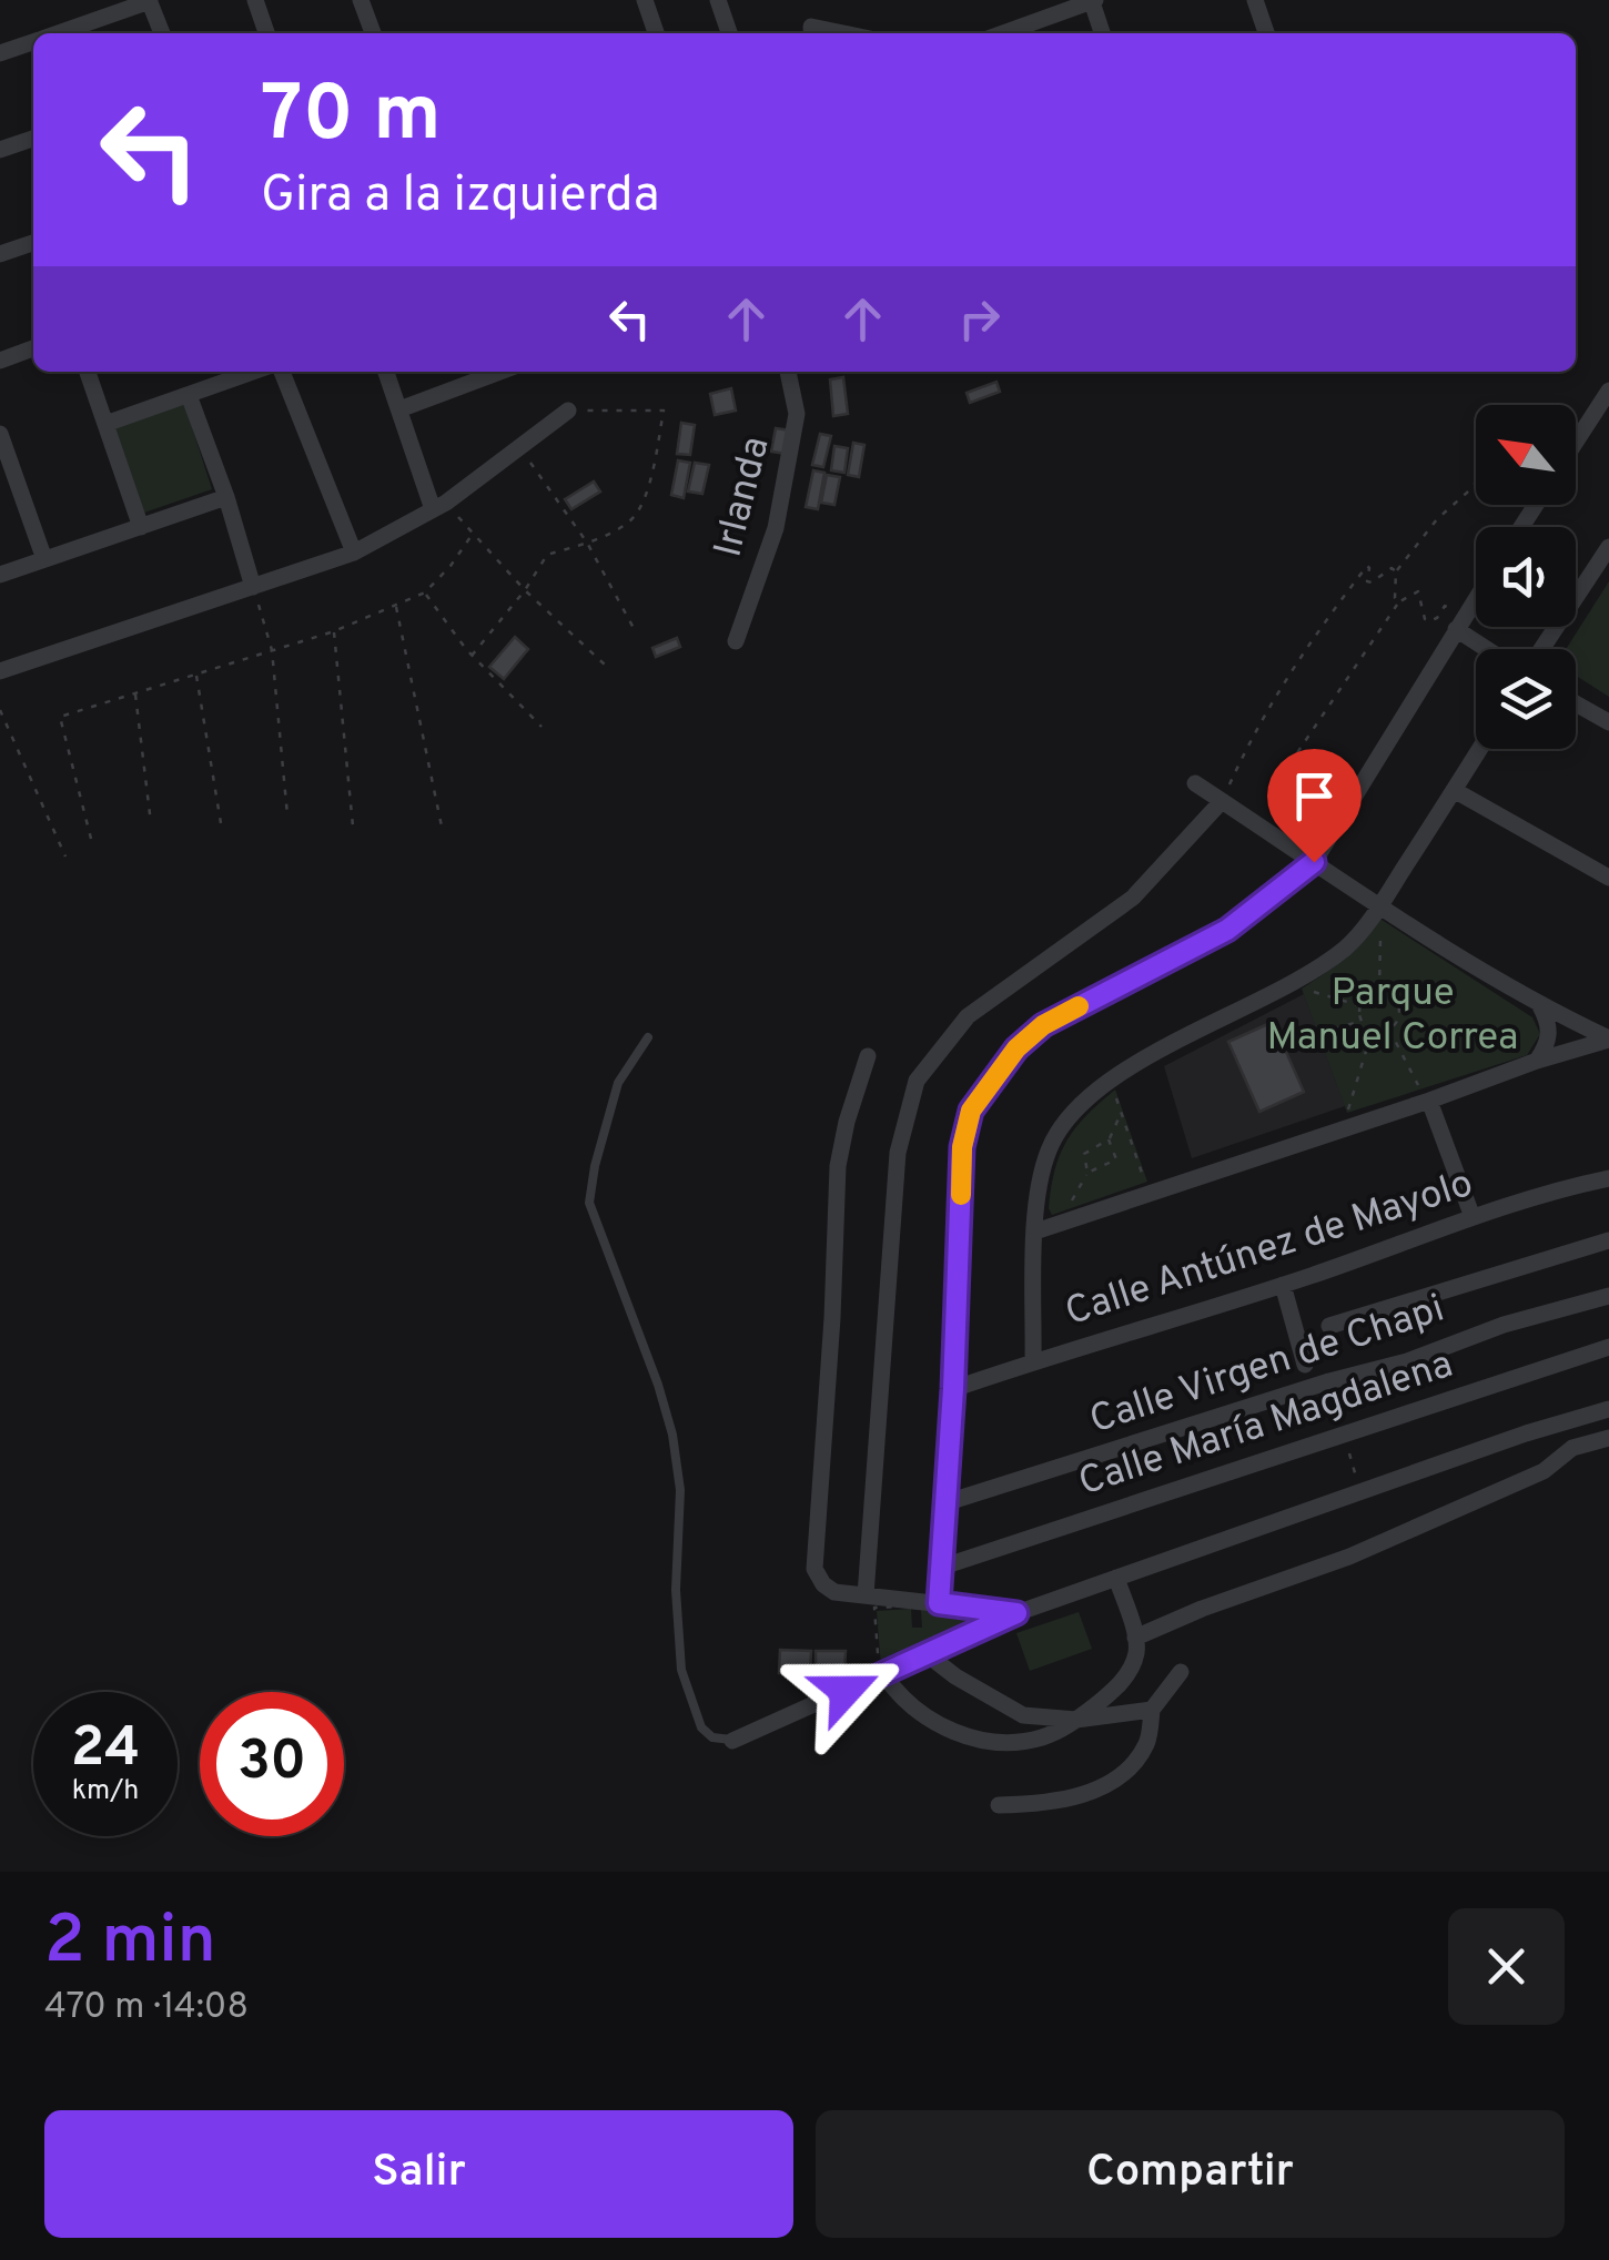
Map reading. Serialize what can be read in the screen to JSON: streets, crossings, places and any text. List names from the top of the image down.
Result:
{
  "streets": {
    "street": [
      "Irlanda",
      "Calle Antúnez de Mayolo",
      "Calle Virgen de Chapi",
      "Calle María Magdalena"
    ]
  },
  "parks": ["Parque Manuel Correa"],
  "north": "top left",
  "page": {
    "turn": ["70 m", "Gira a la izquierda"],
    "speed": "24 km/h",
    "limit": "30",
    "heading": ["2 min", "470 m · 14:08"],
    "buttons": ["Salir", "Compartir"]
  }
}
